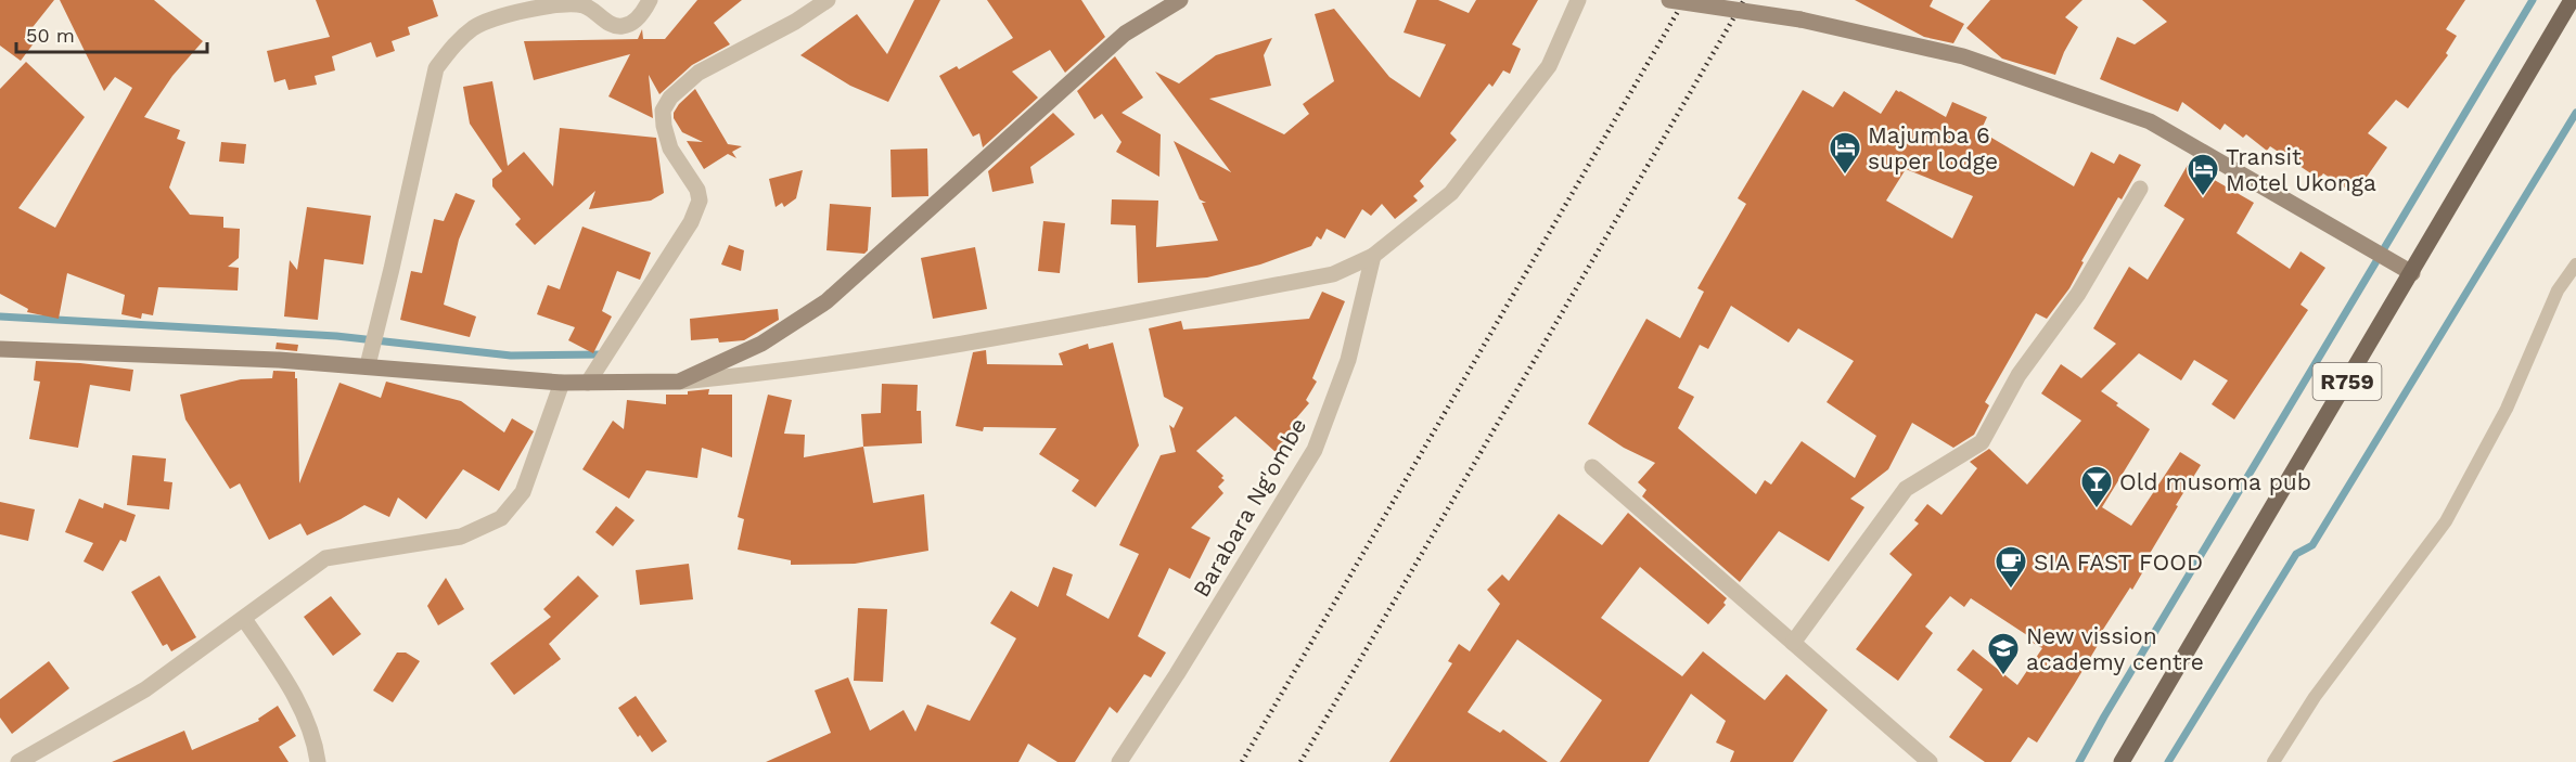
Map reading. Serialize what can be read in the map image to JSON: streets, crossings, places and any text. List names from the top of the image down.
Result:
{
  "streets": {
    "main road": ["R759"],
    "street": ["Barabara Ng'ombe"]
  },
  "places": {
    "hotel": ["Majumba 6 super lodge", "Transit Motel Ukonga"],
    "bar": ["Old musoma pub"],
    "cafe": ["SIA FAST FOOD"],
    "school or university": ["New vission academy centre"]
  },
  "scale_bar": "50 m"
}
